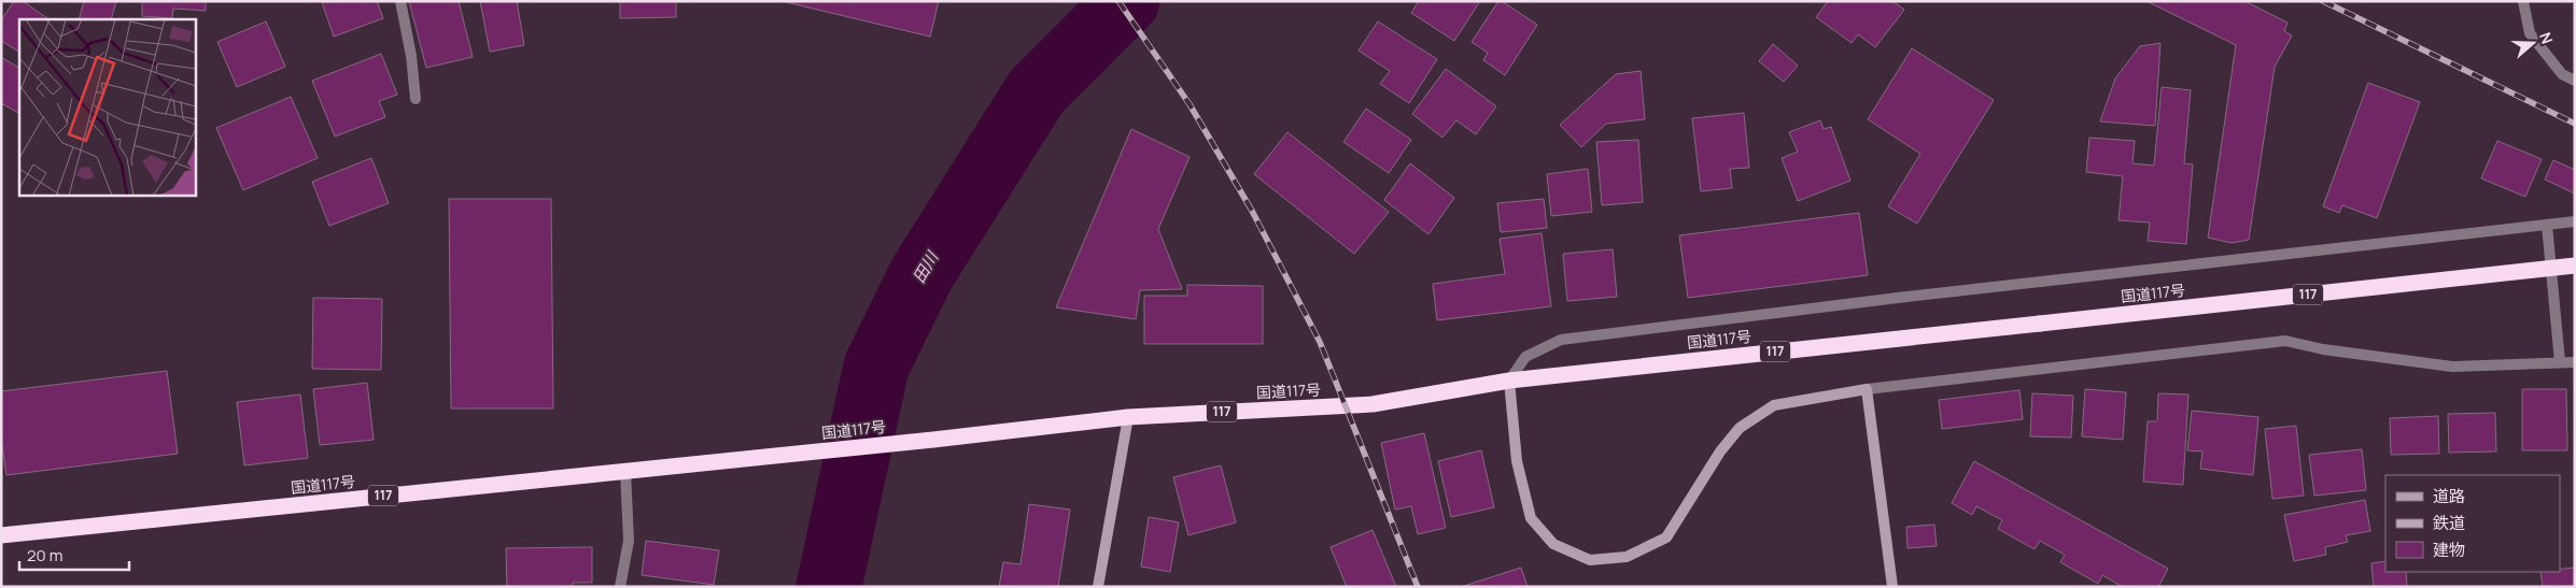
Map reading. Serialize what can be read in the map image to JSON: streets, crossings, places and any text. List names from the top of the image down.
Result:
{
  "streets": {
    "highway": ["国道117号", "117"]
  },
  "water": ["田川"],
  "legend": ["道路", "鉄道", "建物"],
  "scale_bar": "20 m",
  "north": "right"
}
